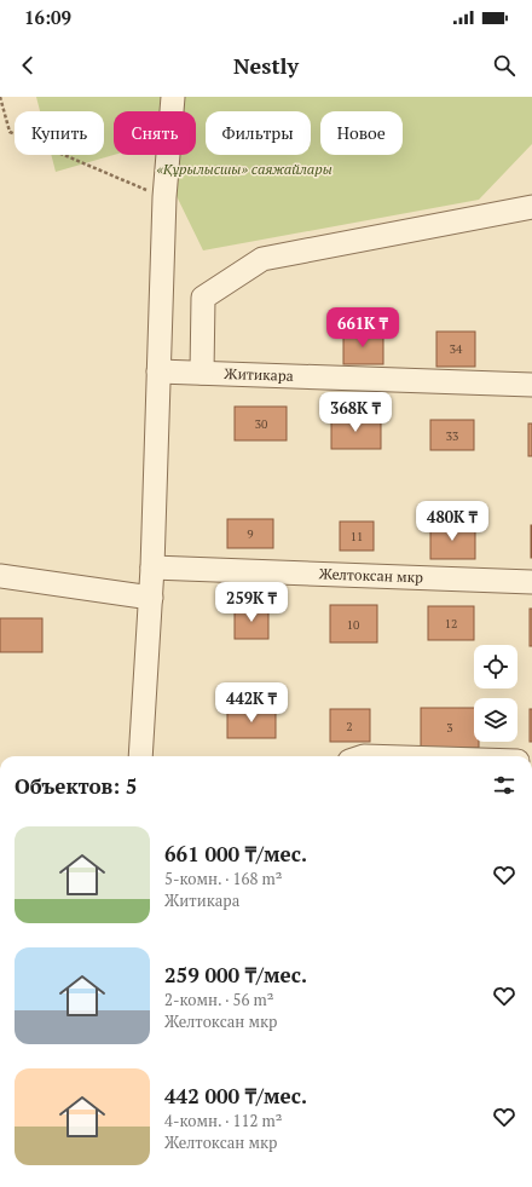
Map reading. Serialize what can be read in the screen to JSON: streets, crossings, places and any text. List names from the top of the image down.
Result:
{
  "streets": {
    "street": ["Житикара", "Желтоксан мкр"]
  },
  "parks": ["«Құрылысшы» саяжайлары"],
  "house_numbers": [
    "34",
    "30",
    "33",
    "9",
    "11",
    "12",
    "10",
    "2",
    "3"
  ],
  "page": {
    "status": "16:09",
    "header": "Nestly",
    "chip": [
      "Купить",
      "Снять",
      "Фильтры",
      "Новое"
    ],
    "price": [
      "661K ₸",
      "368K ₸",
      "480K ₸",
      "259K ₸",
      "442K ₸"
    ],
    "heading": "Объектов: 5",
    "list": [
      {
        "name": "661 000 ₸/мес.",
        "note": "5-комн. · 168 m² · Житикара"
      },
      {
        "name": "259 000 ₸/мес.",
        "note": "2-комн. · 56 m² · Желтоксан мкр"
      },
      {
        "name": "442 000 ₸/мес.",
        "note": "4-комн. · 112 m² · Желтоксан мкр"
      }
    ]
  }
}
